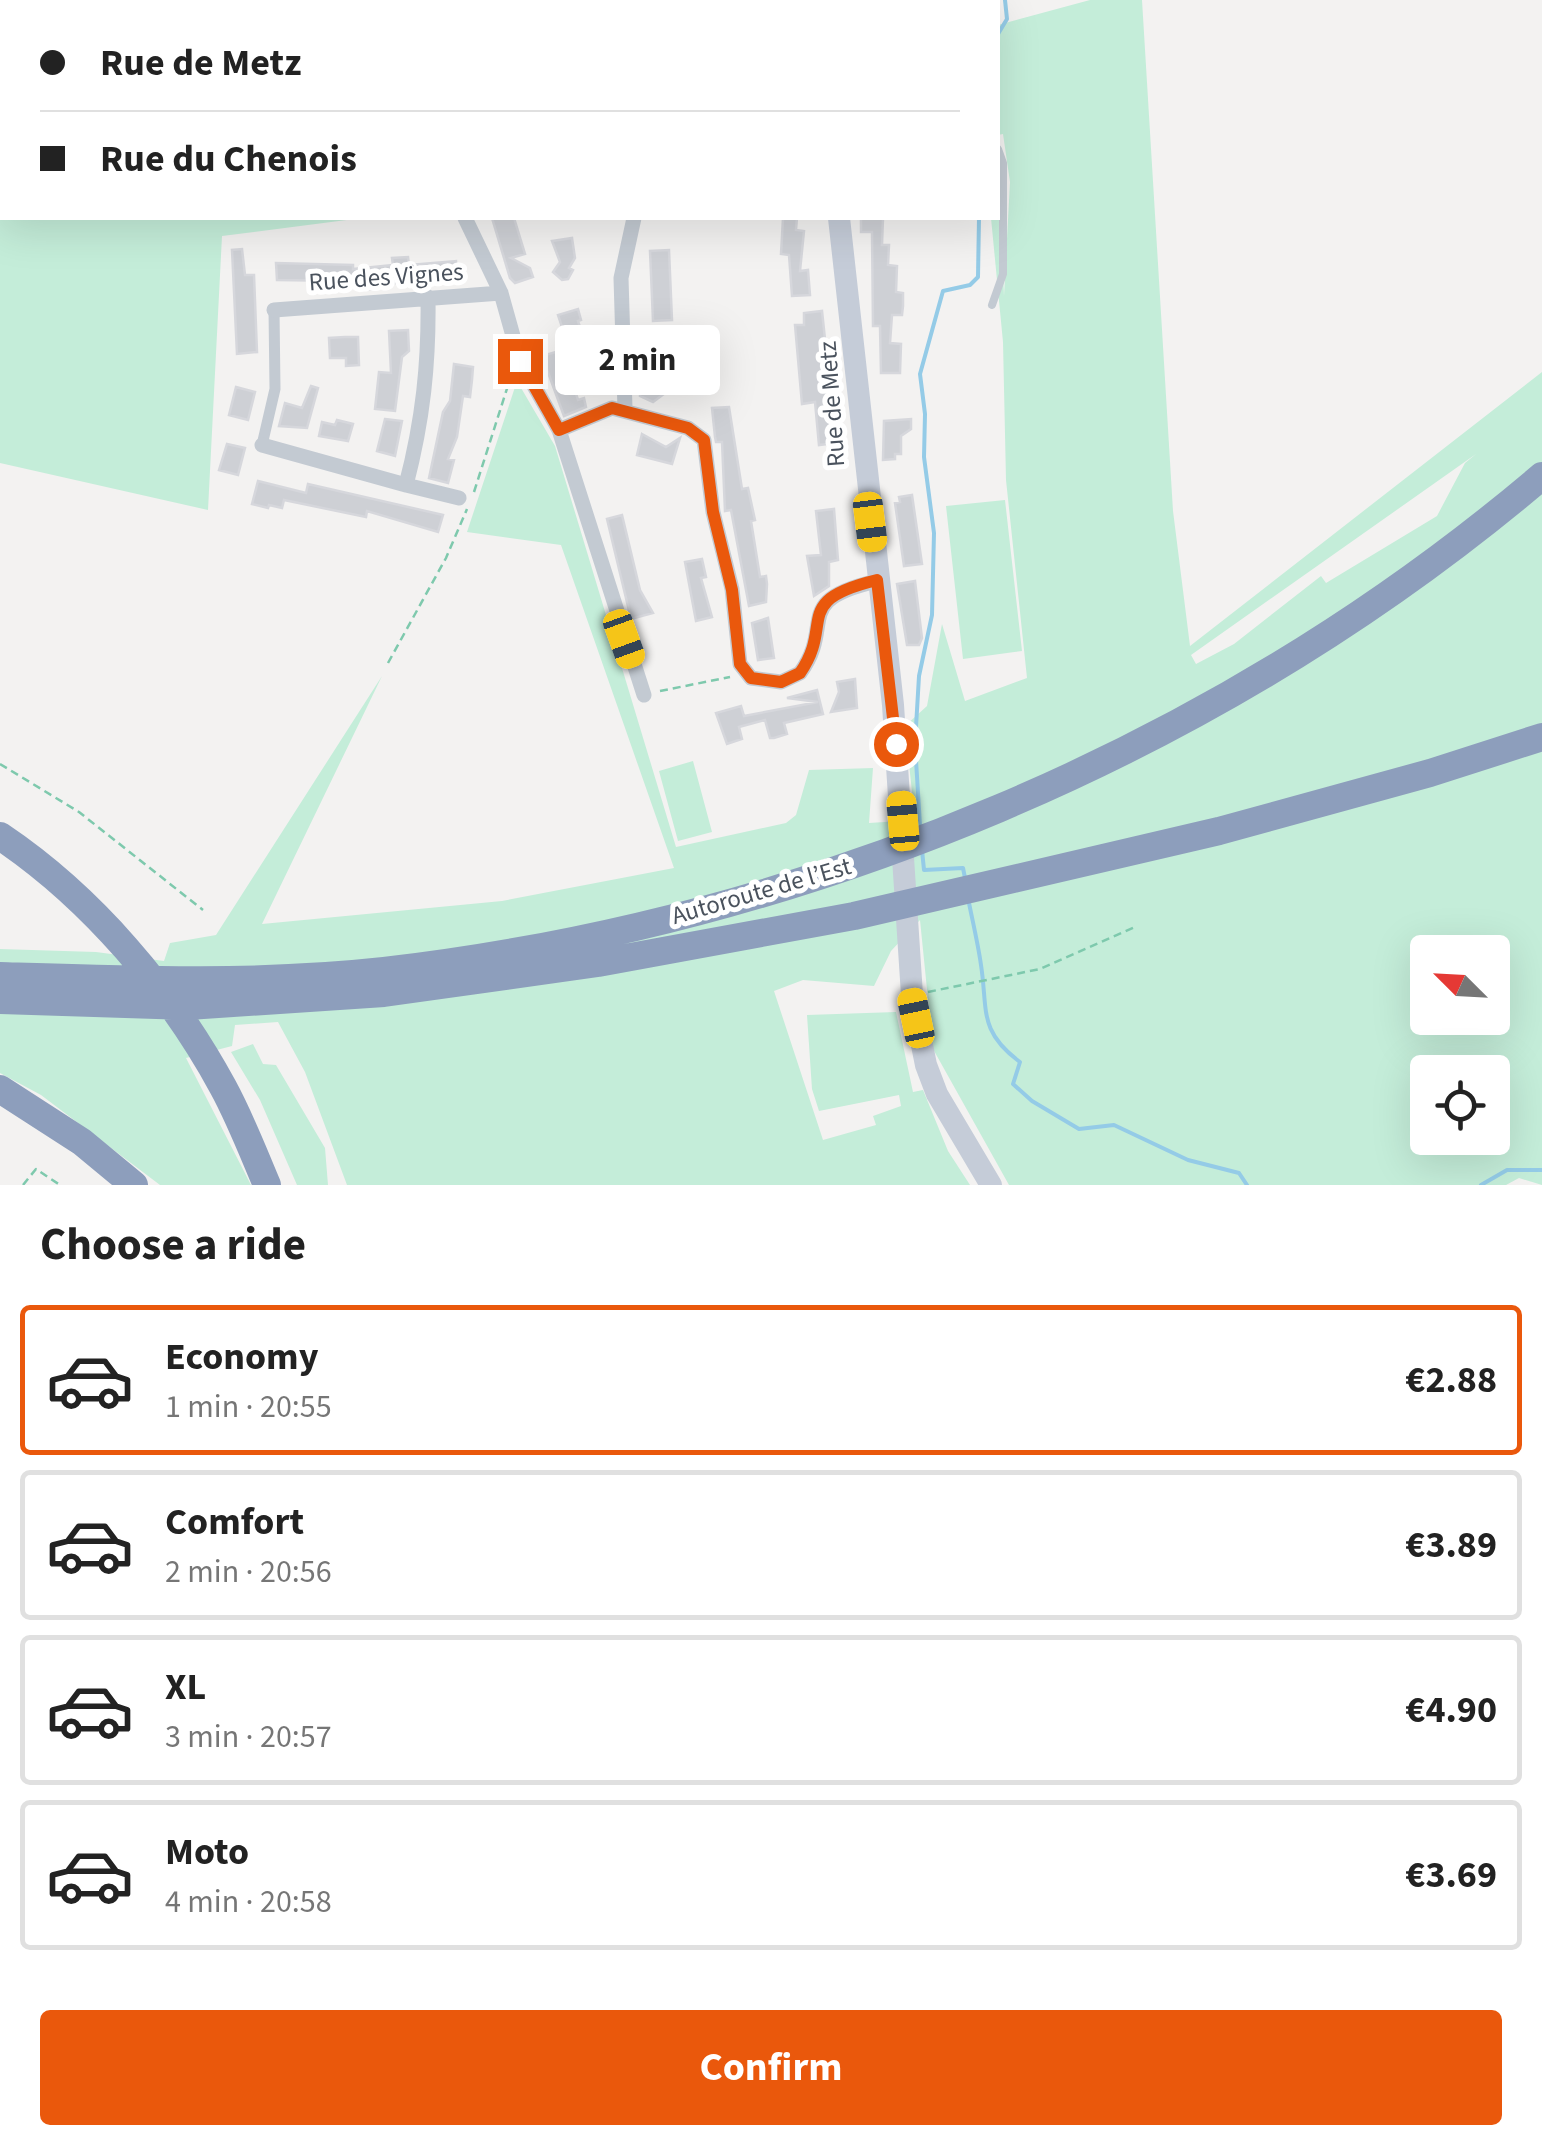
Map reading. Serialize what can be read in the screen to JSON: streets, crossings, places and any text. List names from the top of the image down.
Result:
{
  "streets": {
    "highway": ["Autoroute de l’Est"],
    "main road": ["Rue de Metz"],
    "street": ["Rue des Vignes"]
  },
  "north": "top left",
  "page": {
    "banner": ["Rue de Metz", "Rue du Chenois"],
    "bubble": "2 min",
    "heading": "Choose a ride",
    "list": [
      {
        "name": "Economy",
        "note": "1 min · 20:55",
        "value": "€2.88"
      },
      {
        "name": "Comfort",
        "note": "2 min · 20:56",
        "value": "€3.89"
      },
      {
        "name": "XL",
        "note": "3 min · 20:57",
        "value": "€4.90"
      },
      {
        "name": "Moto",
        "note": "4 min · 20:58",
        "value": "€3.69"
      }
    ],
    "buttons": "Confirm"
  }
}
